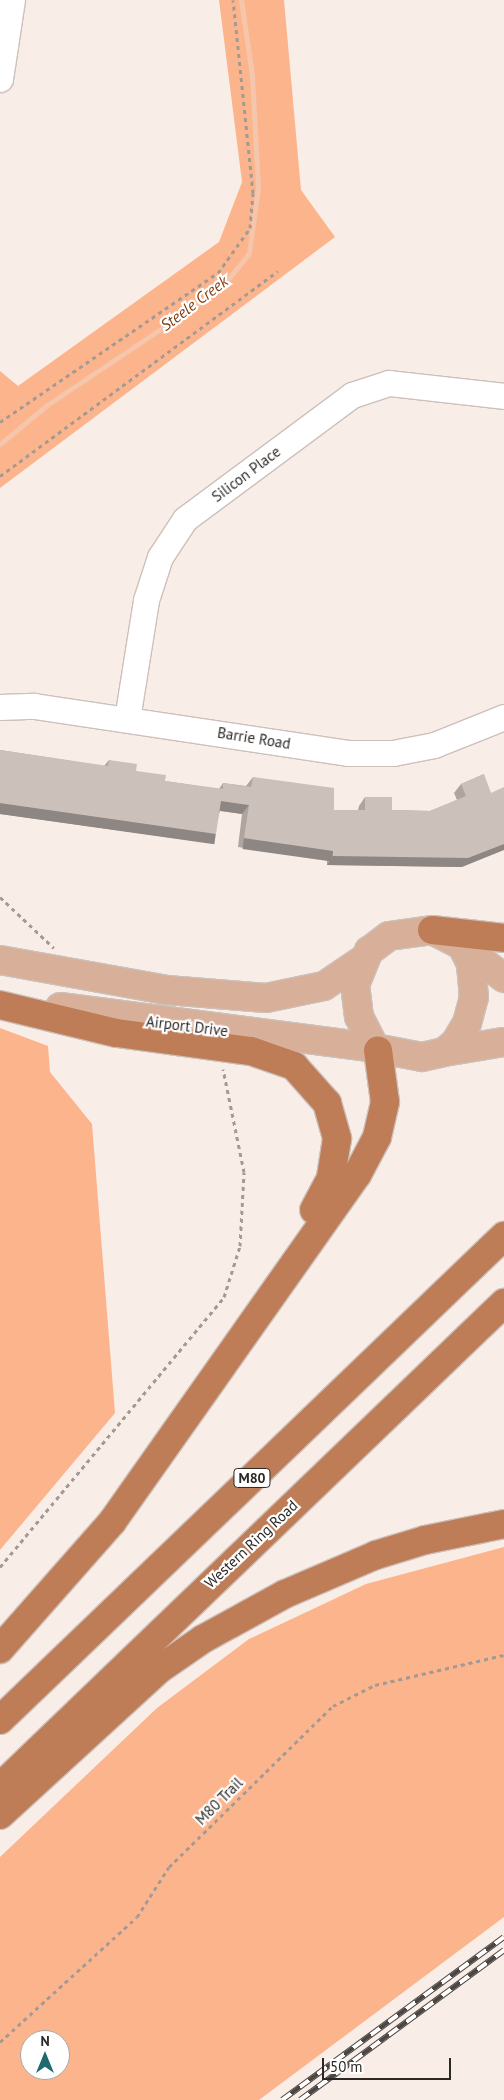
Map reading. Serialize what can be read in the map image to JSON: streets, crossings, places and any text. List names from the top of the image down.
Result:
{
  "streets": {
    "highway": ["M80", "Western Ring Road"],
    "main road": ["Airport Drive"],
    "street": ["Silicon Place", "Barrie Road"],
    "path": ["M80 Trail"]
  },
  "crossings": [
    ["Silicon Place", "Barrie Road"]
  ],
  "water": ["Steele Creek"],
  "scale_bar": "50 m",
  "north": "top"
}
